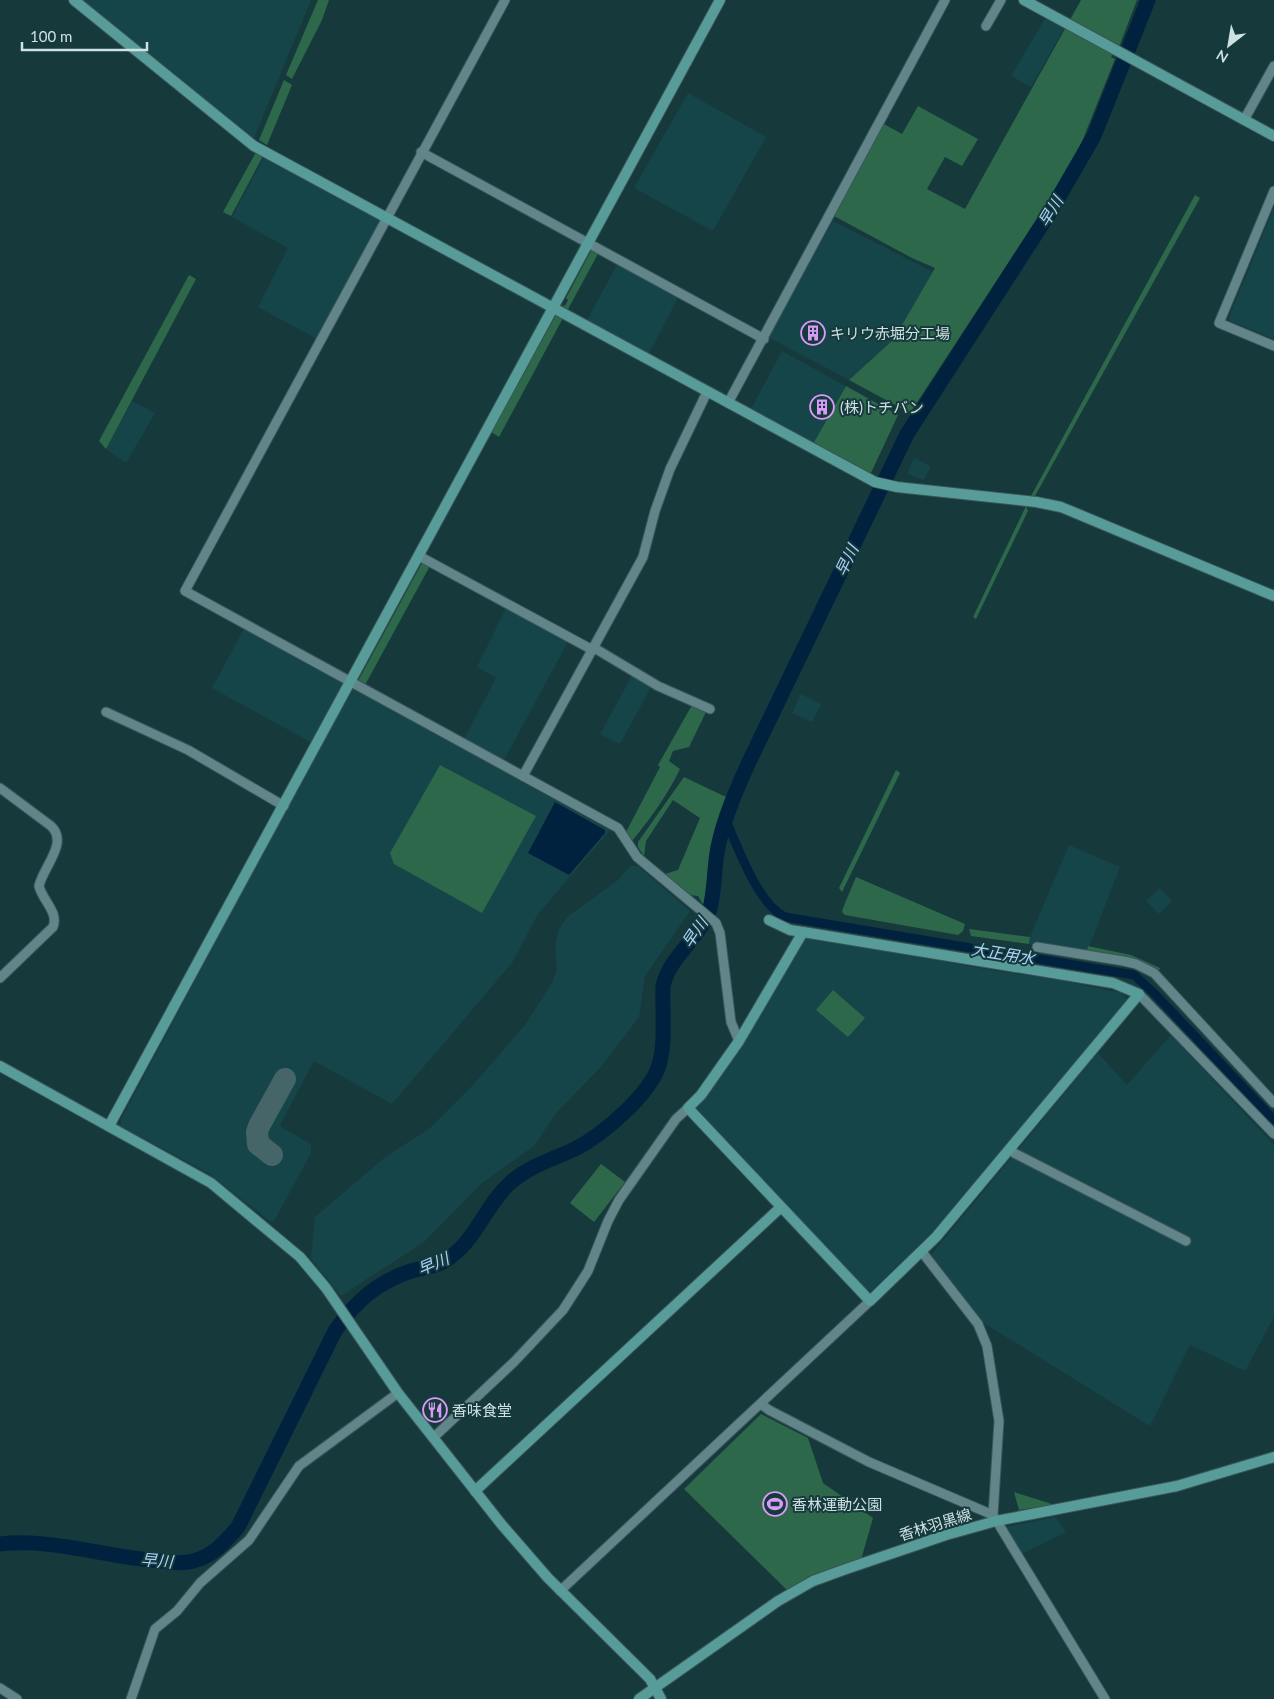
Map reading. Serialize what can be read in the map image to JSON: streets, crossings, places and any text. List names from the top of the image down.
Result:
{
  "streets": {
    "street": ["香林羽黒線"]
  },
  "water": ["早川", "大正用水"],
  "places": {
    "building": ["キリウ赤堀分工場", "(株)トチバン"],
    "restaurant": ["香味食堂"],
    "sports": ["香林運動公園"]
  },
  "scale_bar": "100 m",
  "north": "bottom left"
}
